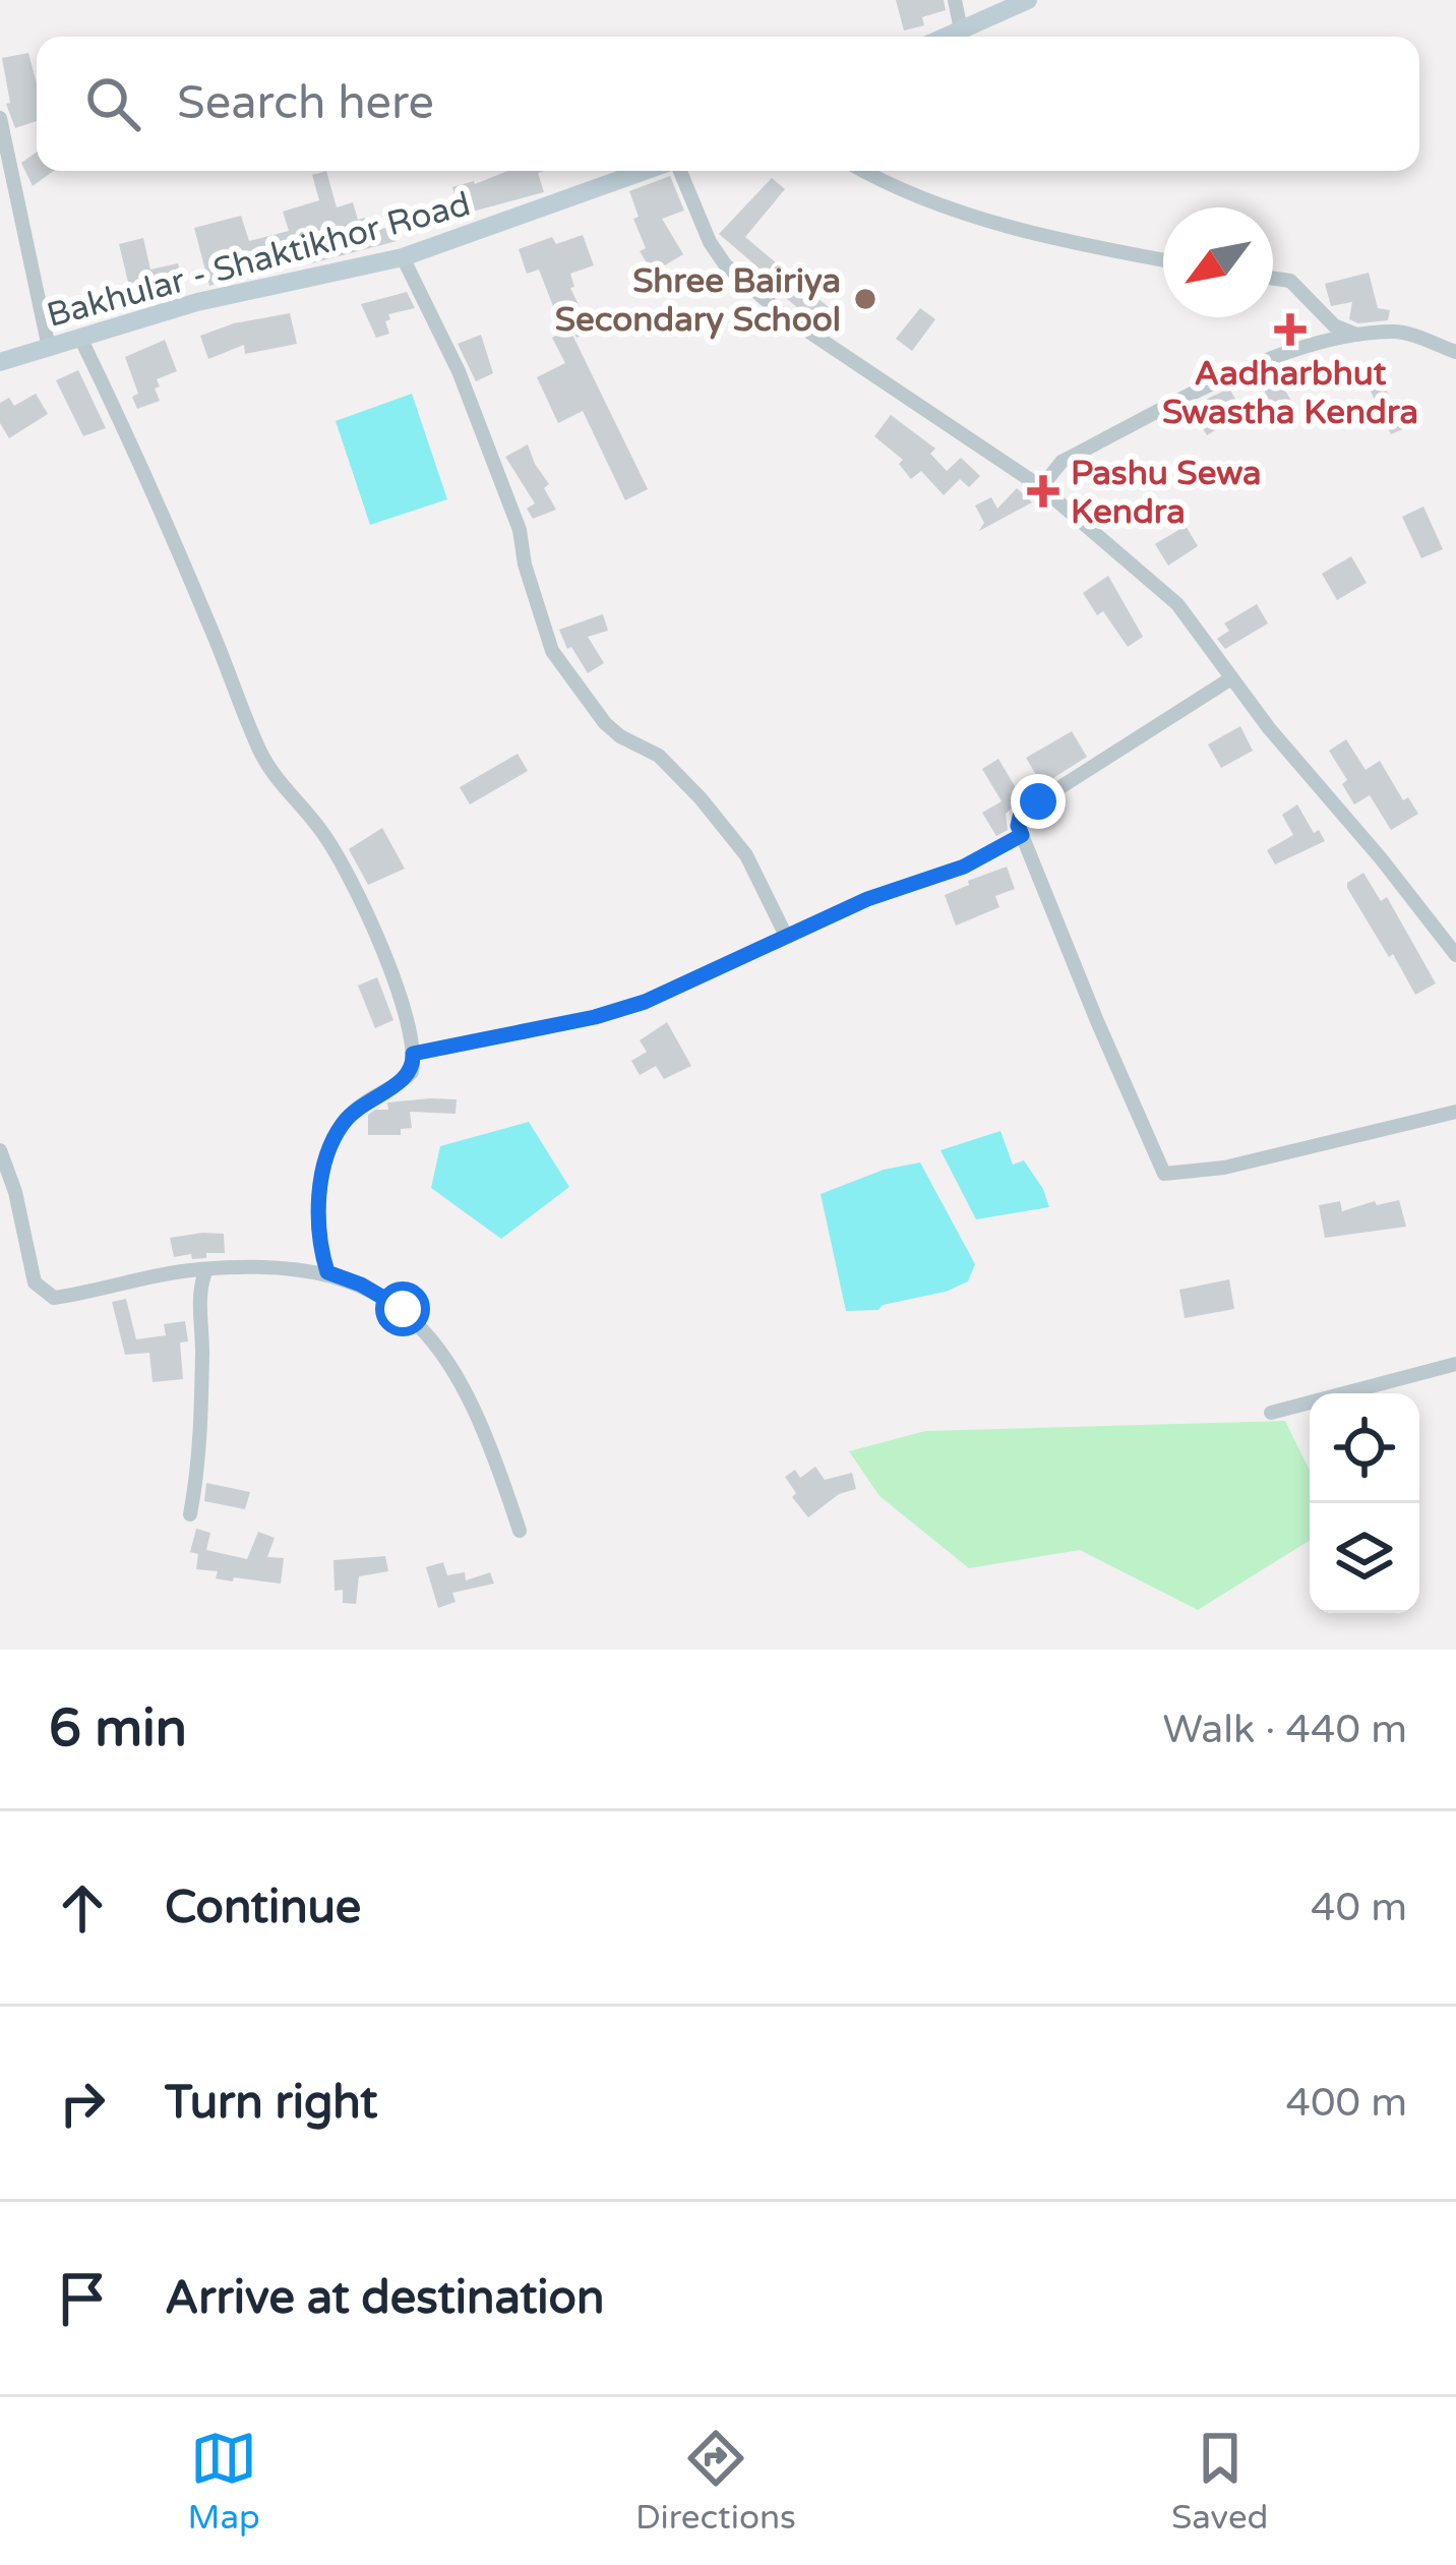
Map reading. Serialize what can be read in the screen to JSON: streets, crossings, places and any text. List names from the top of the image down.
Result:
{
  "streets": {
    "street": ["Bakhular - Shaktikhor Road"]
  },
  "places": {
    "other": ["Shree Bairiya Secondary School"],
    "health": ["Aadharbhut Swastha Kendra", "Pashu Sewa Kendra"]
  },
  "north": "bottom left",
  "page": {
    "search": "Search here",
    "heading": ["6 min", "Walk · 440 m"],
    "list": [
      ["Continue", "40 m"],
      ["Turn right", "400 m"],
      "Arrive at destination"
    ],
    "nav": ["Map", "Directions", "Saved"]
  }
}
